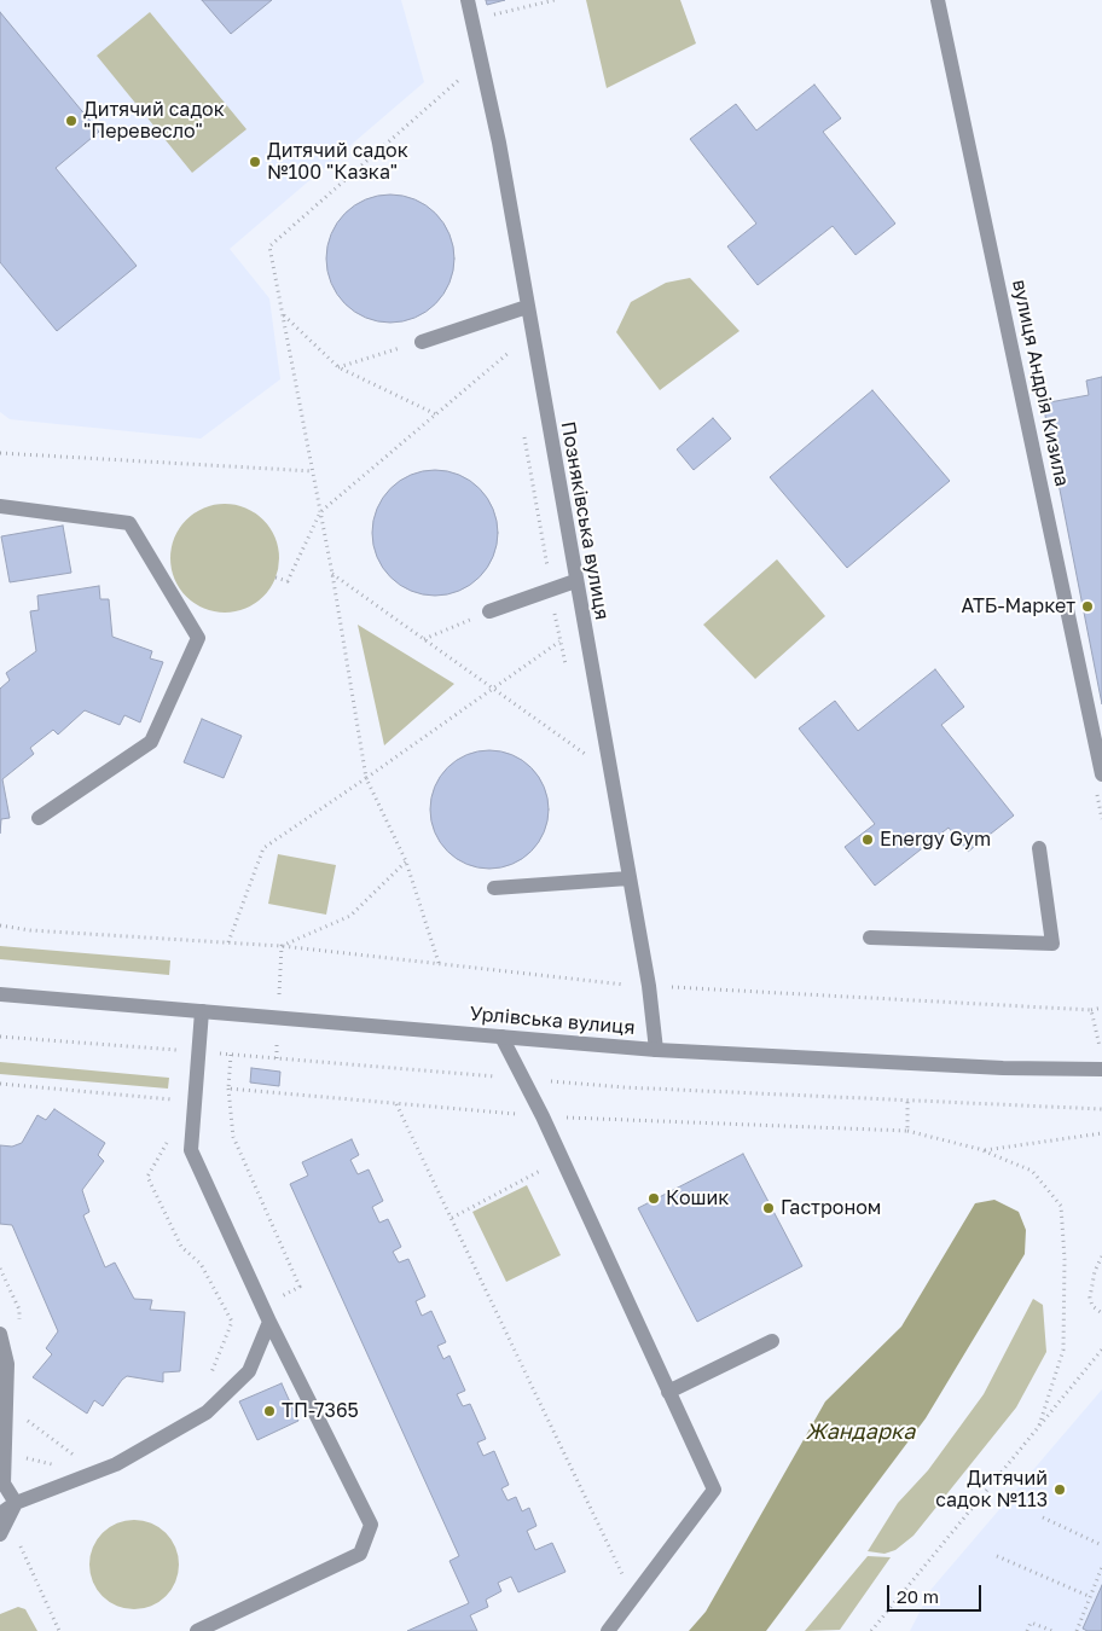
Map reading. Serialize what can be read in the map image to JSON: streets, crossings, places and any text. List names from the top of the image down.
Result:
{
  "streets": {
    "street": ["вулиця Андрія Кизила", "Позняківська вулиця", "Урлівська вулиця"]
  },
  "crossings": [
    ["Позняківська вулиця", "Урлівська вулиця"]
  ],
  "water": ["Жандарка"],
  "places": [
    "Дитячий садок \"Перевесло\"",
    "Дитячий садок №100 \"Казка\"",
    "АТБ-Маркет",
    "Energy Gym",
    "Кошик",
    "Гастроном",
    "ТП-7365",
    "Дитячий садок №113"
  ],
  "scale_bar": "20 m"
}
